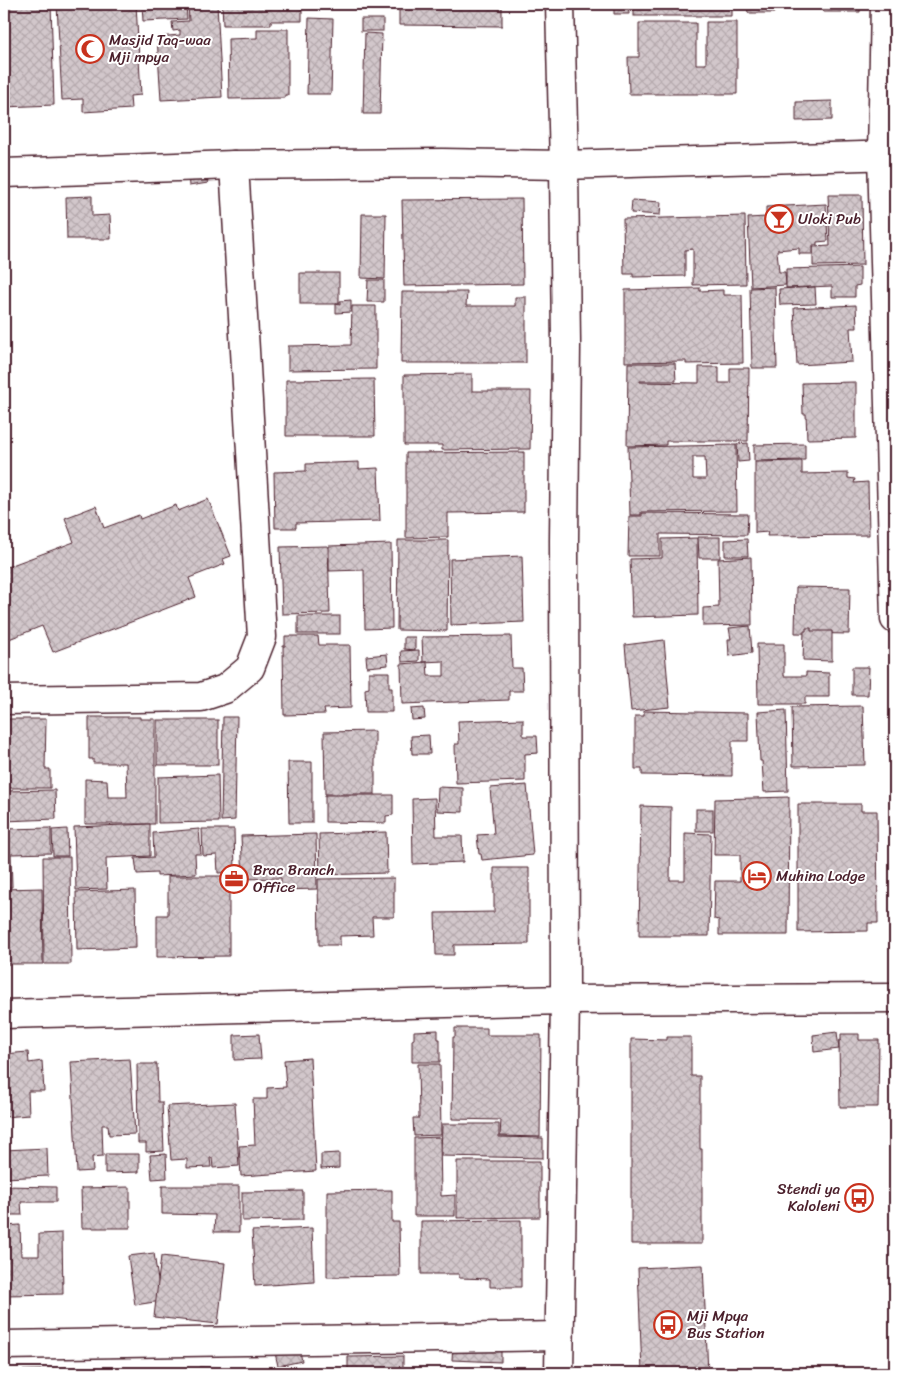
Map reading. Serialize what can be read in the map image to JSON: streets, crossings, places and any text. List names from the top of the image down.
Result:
{
  "places": {
    "mosque": ["Masjid Taq-waa Mji mpya"],
    "bar": ["Uloki Pub"],
    "hotel": ["Muhina Lodge"],
    "office": ["Brac Branch Office"],
    "bus stop": ["Stendi ya Kaloleni", "Mji Mpya Bus Station"]
  }
}
